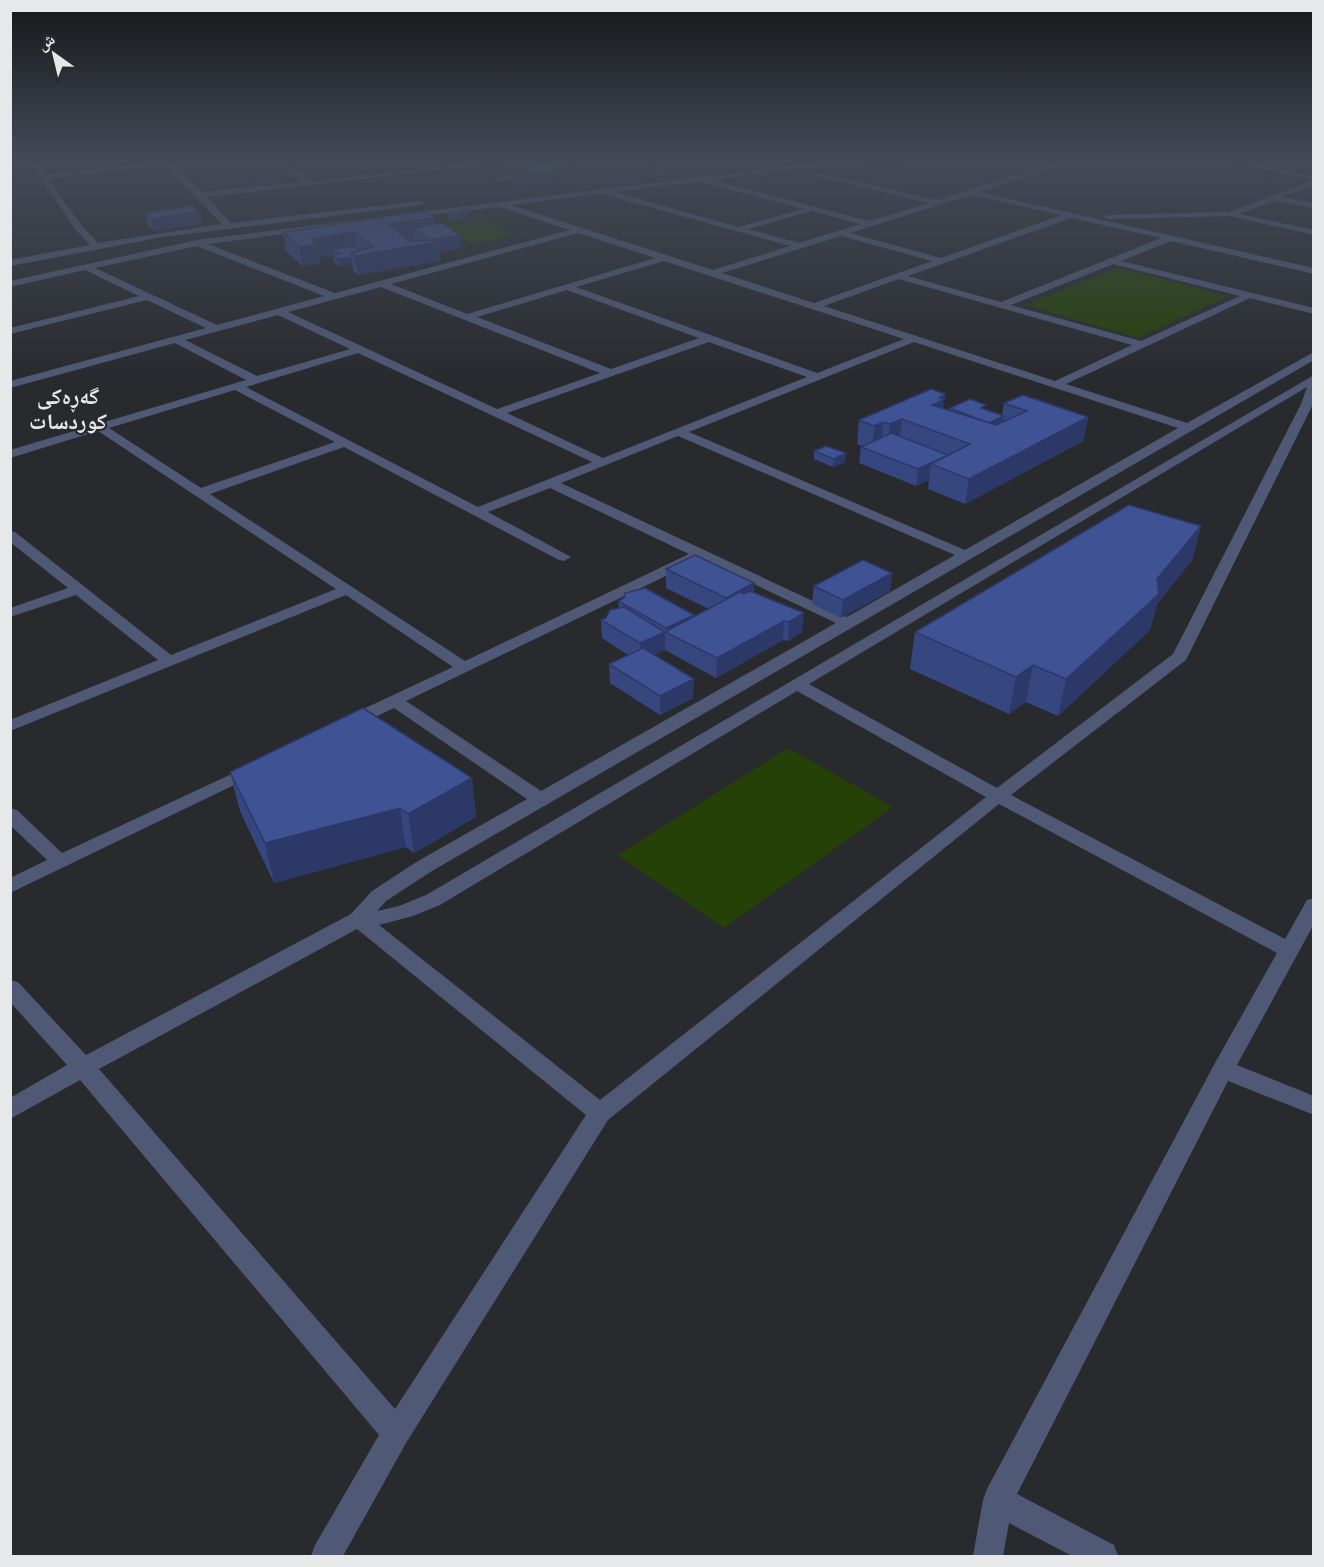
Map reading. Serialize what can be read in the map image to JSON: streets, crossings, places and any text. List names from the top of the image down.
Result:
{
  "districts": ["گەڕەکی کوردسات"],
  "north": "top left"
}
